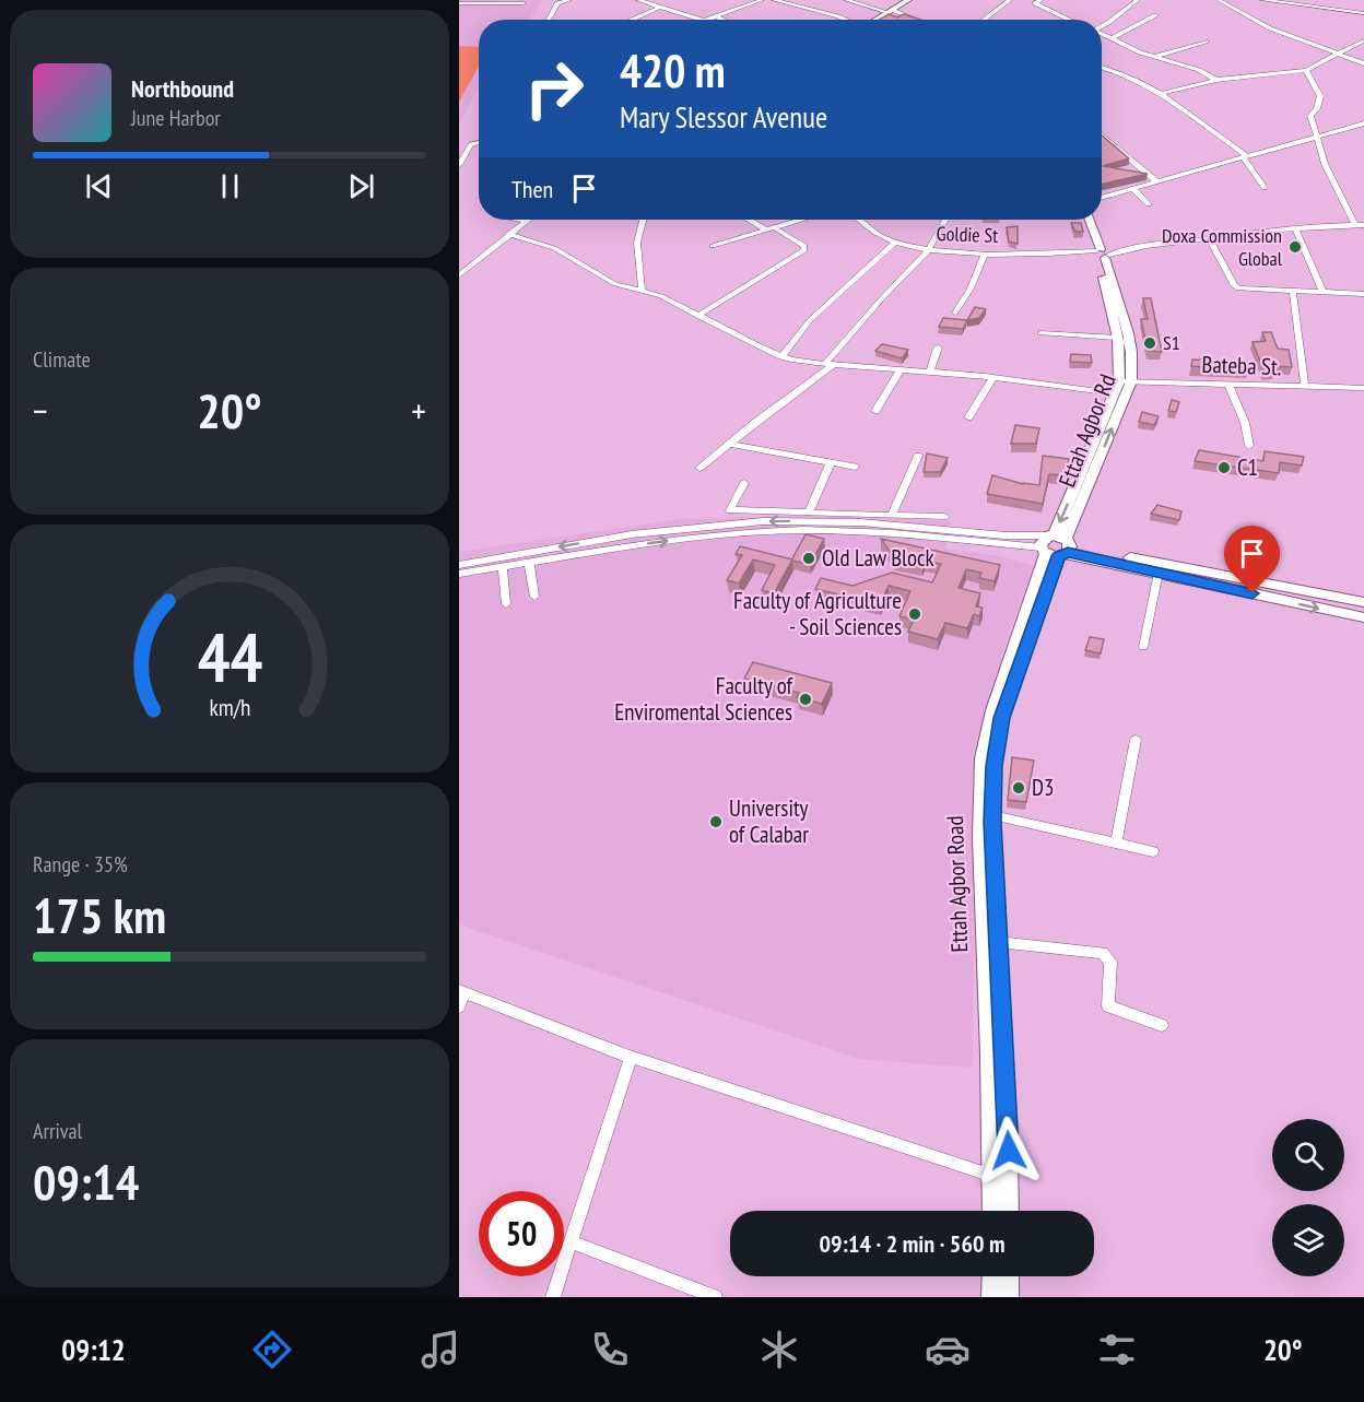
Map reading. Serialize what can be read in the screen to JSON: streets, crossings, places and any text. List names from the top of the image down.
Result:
{
  "streets": {
    "main road": ["Ettah Agbor Rd", "Ettah Agbor Road"],
    "street": ["Goldie St", "Bateba St."]
  },
  "crossings": [
    ["Goldie St", "Ettah Agbor Rd"],
    ["Bateba St.", "Ettah Agbor Rd"],
    ["Ettah Agbor Rd", "Ettah Agbor Road"]
  ],
  "places": [
    "Doxa Commission Global",
    "S1",
    "C1",
    "Old Law Block",
    "Faculty of Agriculture - Soil Sciences",
    "Faculty of Enviromental Sciences",
    "D3",
    "University of Calabar"
  ],
  "page": {
    "turn": ["420 m", "Mary Slessor Avenue"],
    "song": ["Northbound", "June Harbor"],
    "then": "Then",
    "tile": [
      "Climate",
      ["Range · 35%", "175 km"],
      ["Arrival", "09:14"]
    ],
    "heat": ["−", "20°", "+"],
    "limit": "50",
    "trip": "09:14 · 2 min · 560 m",
    "tabs": ["09:12", "20°"],
    "gauge": ["44", "km/h"]
  }
}
